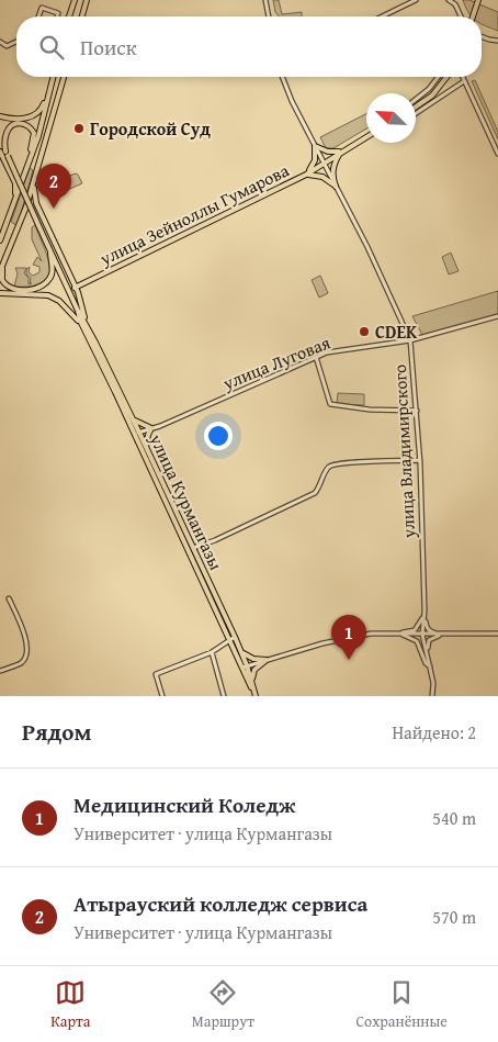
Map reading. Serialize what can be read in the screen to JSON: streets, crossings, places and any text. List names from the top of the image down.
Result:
{
  "streets": {
    "main road": ["улица Зейноллы Гумарова", "улица Курмангазы"],
    "street": ["улица Луговая", "улица Владимирского"]
  },
  "crossings": [
    ["улица Зейноллы Гумарова", "улица Владимирского"],
    ["улица Луговая", "улица Владимирского"],
    ["улица Луговая", "улица Курмангазы"]
  ],
  "places": ["Городской Суд", "CDEK"],
  "north": "top left",
  "page": {
    "search": "Поиск",
    "pins": ["2", "1"],
    "heading": ["Рядом", "Найдено: 2"],
    "list": [
      {
        "mark": "1",
        "name": "Медицинский Коледж",
        "note": "Университет · улица Курмангазы",
        "value": "540 m"
      },
      {
        "mark": "2",
        "name": "Атырауский колледж сервиса",
        "note": "Университет · улица Курмангазы",
        "value": "570 m"
      }
    ],
    "nav": ["Карта", "Маршрут", "Сохранённые"]
  }
}
